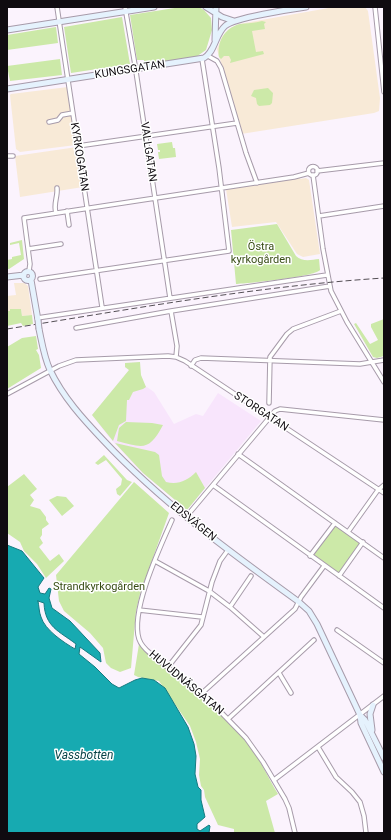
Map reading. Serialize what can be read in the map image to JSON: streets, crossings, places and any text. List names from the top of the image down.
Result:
{
  "streets": {
    "main road": ["KUNGSGATAN", "EDSVÄGEN"],
    "street": [
      "VALLGATAN",
      "KYRKOGATAN",
      "STORGATAN",
      "HUVUDNÄSGATAN"
    ]
  },
  "crossings": [
    ["KUNGSGATAN", "VALLGATAN"],
    ["KUNGSGATAN", "KYRKOGATAN"]
  ],
  "water": ["Vassbotten"],
  "parks": ["Östra kyrkogården", "Strandkyrkogården"]
}
